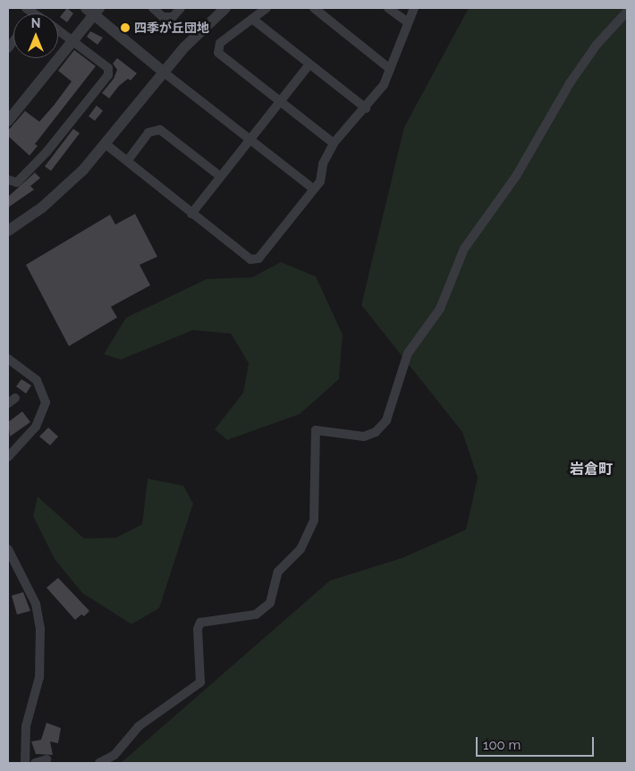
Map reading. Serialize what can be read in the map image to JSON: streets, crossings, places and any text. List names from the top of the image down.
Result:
{
  "districts": ["岩倉町"],
  "places": ["四季が丘団地"],
  "scale_bar": "100 m",
  "north": "top"
}
